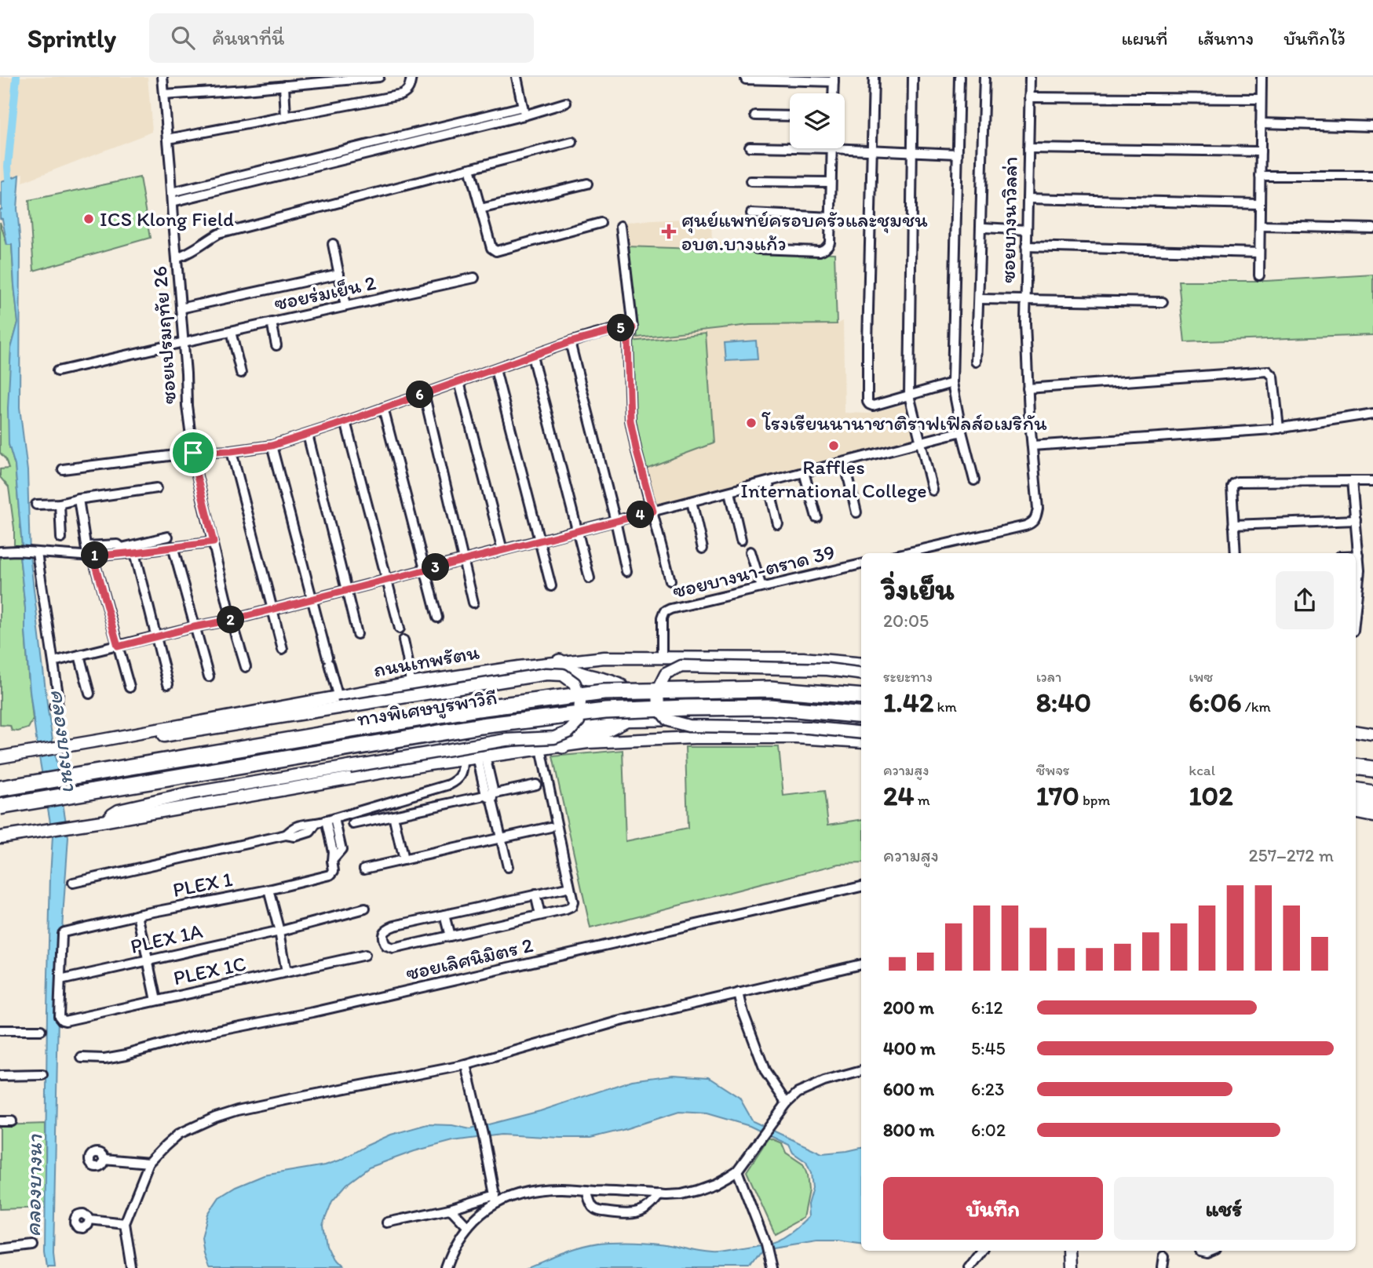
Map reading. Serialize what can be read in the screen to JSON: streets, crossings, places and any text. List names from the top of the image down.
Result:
{
  "streets": {
    "highway": ["ทางพิเศษบูรพาวิถี"],
    "main road": ["ถนนเทพรัตน"],
    "street": [
      "ซอยบางนาวิลล่า",
      "ซอยร่มเย็น 2",
      "ซอยเปรมฤทัย 26",
      "ซอยบางนา-ตราด 39",
      "PLEX 1",
      "PLEX 1A",
      "ซอยเลิศนิมิตร 2",
      "PLEX 1C"
    ]
  },
  "crossings": [
    ["ซอยร่มเย็น 2", "ซอยเปรมฤทัย 26"],
    ["ซอยบางนา-ตราด 39", "ถนนเทพรัตน"],
    ["PLEX 1", "PLEX 1A"],
    ["PLEX 1", "PLEX 1C"],
    ["PLEX 1A", "PLEX 1C"]
  ],
  "water": ["คลองบางนา"],
  "places": {
    "other": ["ICS Klong Field", "โรงเรียนนานาชาติราฟเฟิลส์อเมริกัน", "Raffles International College"],
    "health": ["ศุนย์แพทย์ครอบครัวและชุมชน อบต.บางแก้ว"]
  },
  "page": {
    "header": "Sprintly",
    "search": "ค้นหาที่นี่",
    "nav": ["แผนที่", "เส้นทาง", "บันทึกไว้"],
    "pins": [
      "5",
      "6",
      "4",
      "1",
      "3",
      "2"
    ],
    "heading": ["วิ่งเย็น", "20:05"],
    "stats": [
      ["ระยะทาง", "1.42 km"],
      ["เวลา", "8:40"],
      ["เพซ", "6:06 /km"],
      ["ความสูง", "24 m"],
      ["ชีพจร", "170 bpm"],
      ["kcal", "102"]
    ],
    "chart": ["ความสูง", "257–272 m"],
    "list": [
      {
        "name": "200 m",
        "note": "6:12"
      },
      {
        "name": "400 m",
        "note": "5:45"
      },
      {
        "name": "600 m",
        "note": "6:23"
      },
      {
        "name": "800 m",
        "note": "6:02"
      }
    ],
    "buttons": ["บันทึก", "แชร์"]
  }
}
